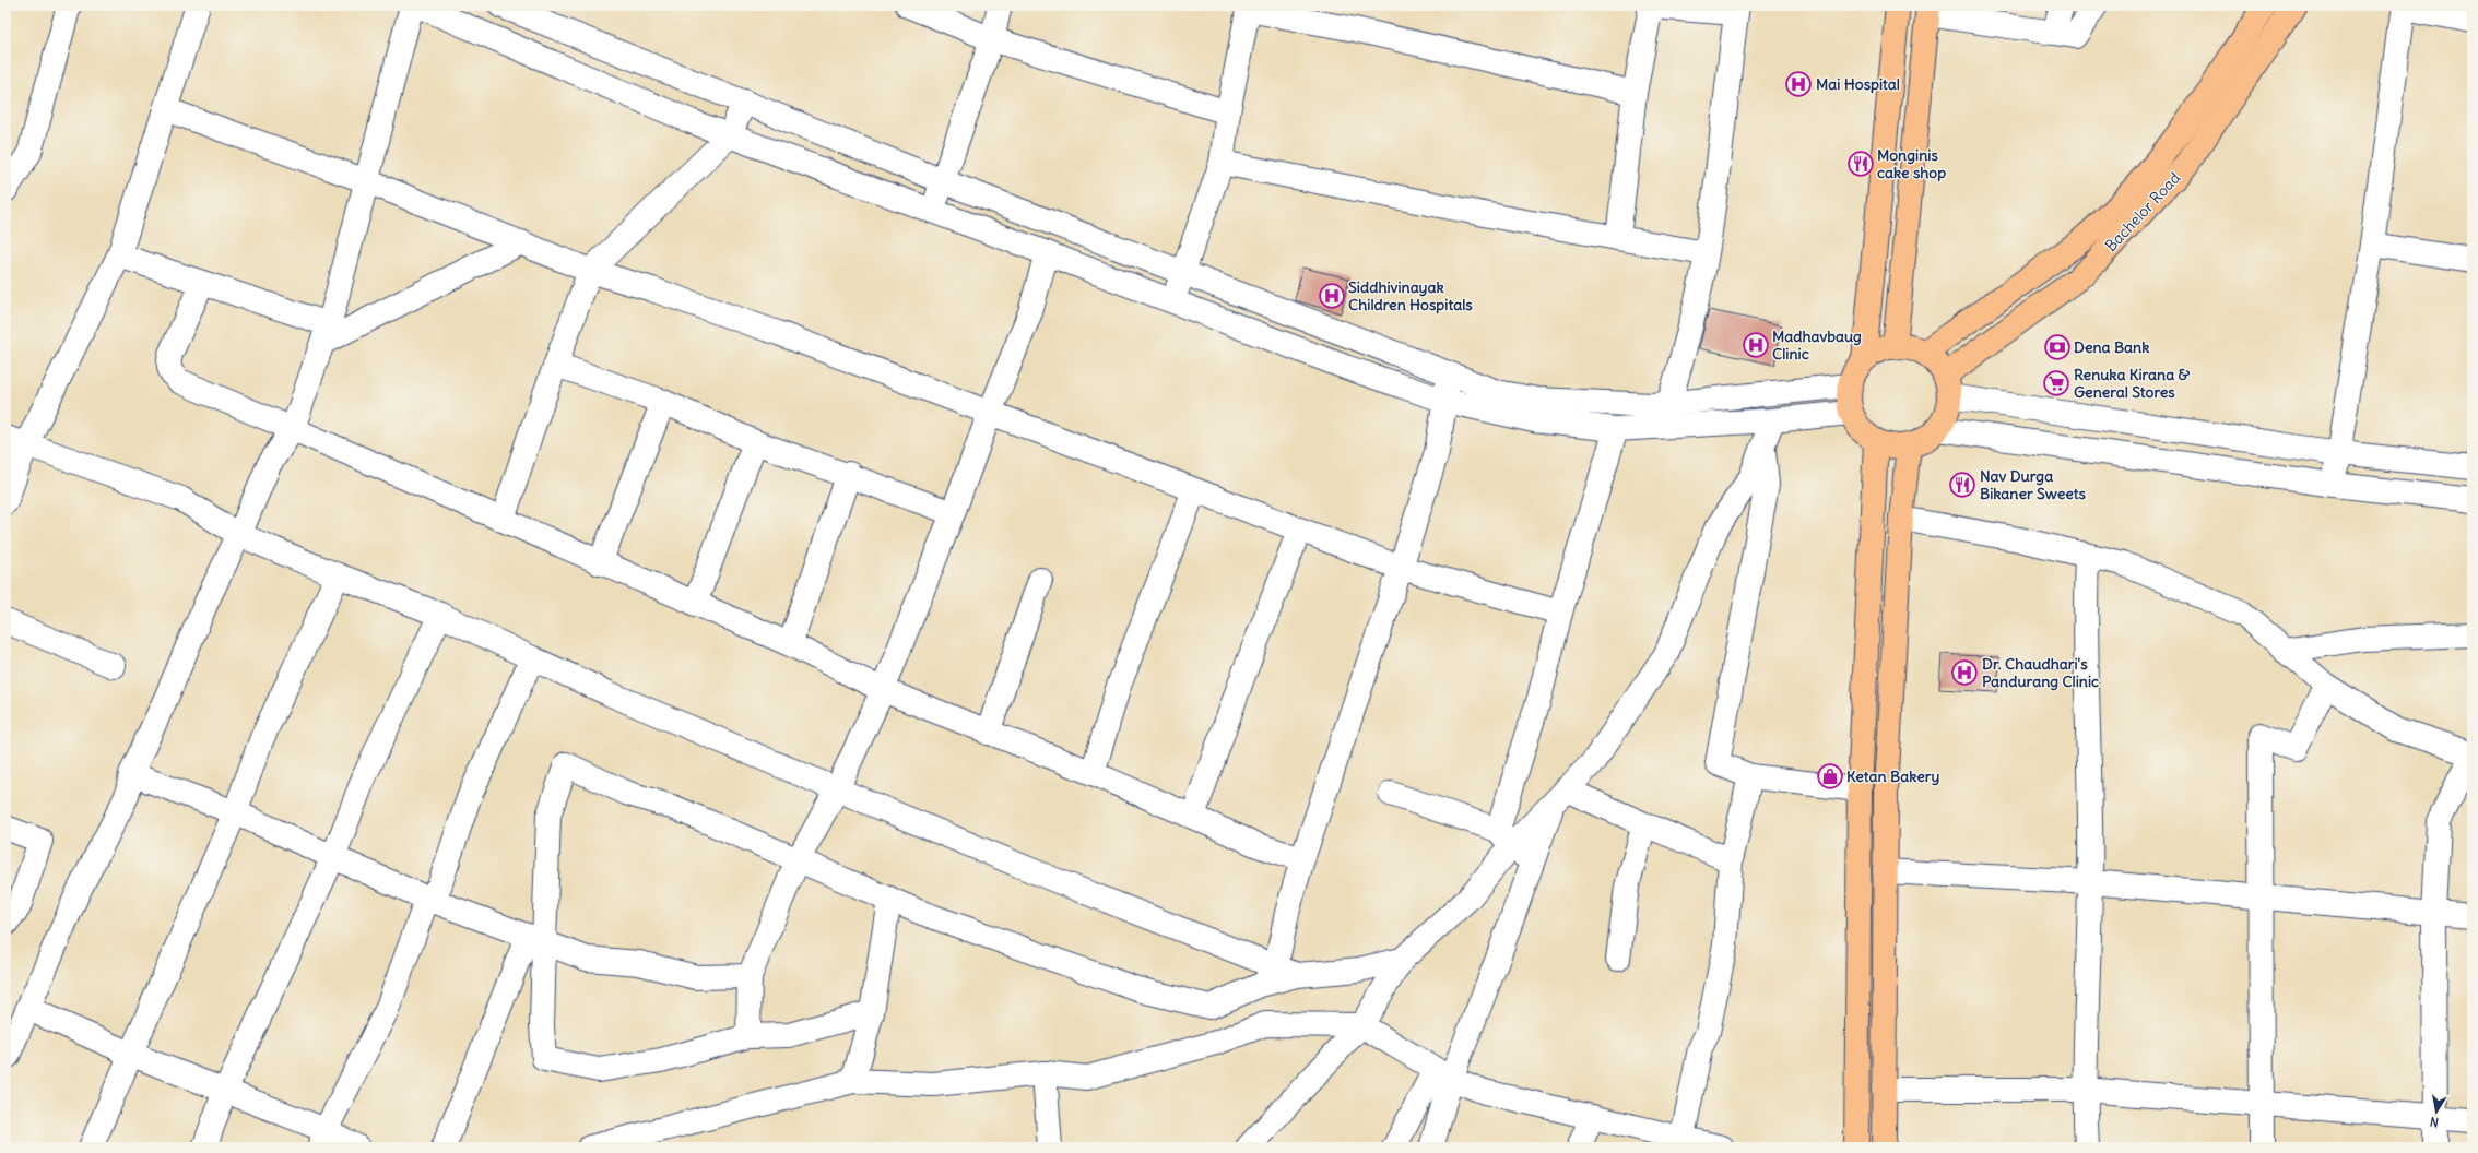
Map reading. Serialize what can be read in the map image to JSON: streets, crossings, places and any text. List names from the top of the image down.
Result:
{
  "streets": {
    "main road": ["Bachelor Road"]
  },
  "places": {
    "hospital": [
      "Mai Hospital",
      "Siddhivinayak Children Hospitals",
      "Madhavbaug Clinic",
      "Dr. Chaudhari's Pandurang Clinic"
    ],
    "restaurant": ["Monginis cake shop", "Nav Durga Bikaner Sweets"],
    "bank": ["Dena Bank"],
    "supermarket": ["Renuka Kirana & General Stores"],
    "shop": ["Ketan Bakery"]
  },
  "north": "bottom"
}
